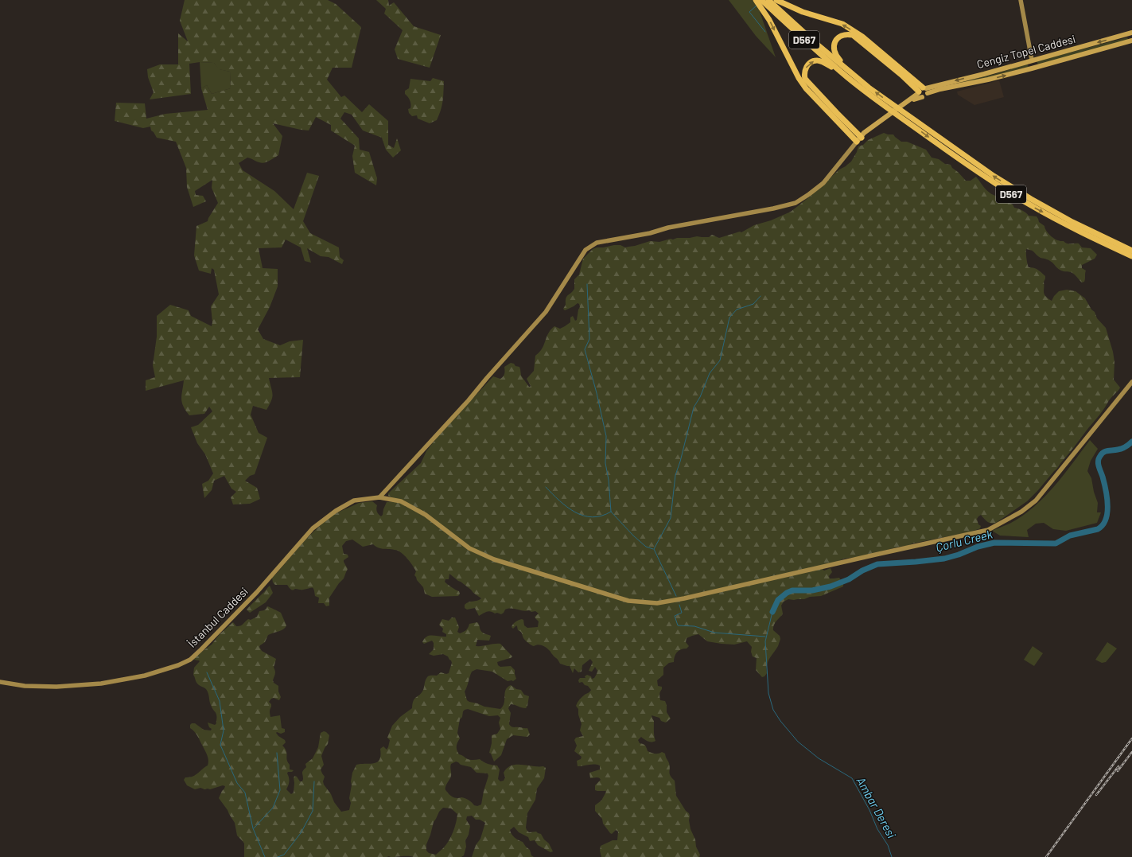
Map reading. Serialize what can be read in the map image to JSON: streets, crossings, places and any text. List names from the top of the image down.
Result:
{
  "streets": {
    "highway": ["D567"],
    "main road": ["Cengiz Topel Caddesi"],
    "street": ["İstanbul Caddesi"]
  },
  "water": ["Çorlu Creek", "Ambar Deresi"]
}
